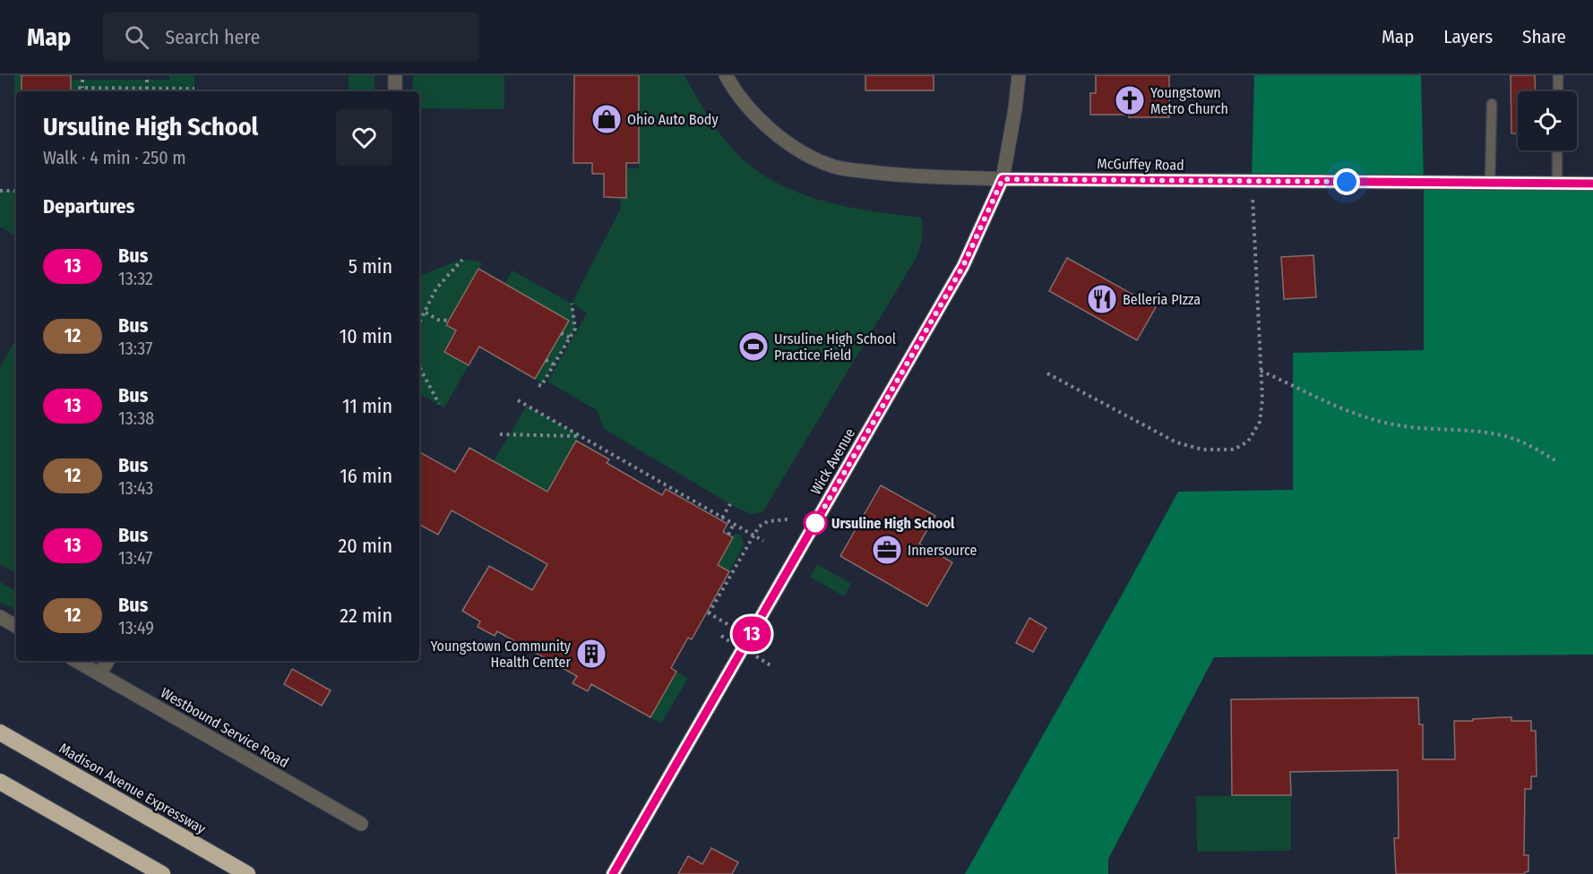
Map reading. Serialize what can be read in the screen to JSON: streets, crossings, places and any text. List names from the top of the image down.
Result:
{
  "streets": {
    "highway": ["Madison Avenue Expressway"],
    "main road": ["McGuffey Road", "Wick Avenue"],
    "street": ["Westbound Service Road"]
  },
  "crossings": [
    ["McGuffey Road", "Wick Avenue"]
  ],
  "places": {
    "church": ["Youngstown Metro Church"],
    "shop": ["Ohio Auto Body"],
    "restaurant": ["Belleria PIzza"],
    "sports": ["Ursuline High School Practice Field"],
    "other": ["Ursuline High School"],
    "office": ["Innersource"],
    "building": ["Youngstown Community Health Center"]
  },
  "lines": ["bus line 13"],
  "page": {
    "header": "Map",
    "search": "Search here",
    "nav": ["Map", "Layers", "Share"],
    "on_map": "13",
    "heading": [
      ["Ursuline High School", "Walk · 4 min · 250 m"],
      "Departures"
    ],
    "list": [
      {
        "mark": "13",
        "name": "Bus",
        "note": "13:32",
        "value": "5 min"
      },
      {
        "mark": "12",
        "name": "Bus",
        "note": "13:37",
        "value": "10 min"
      },
      {
        "mark": "13",
        "name": "Bus",
        "note": "13:38",
        "value": "11 min"
      },
      {
        "mark": "12",
        "name": "Bus",
        "note": "13:43",
        "value": "16 min"
      },
      {
        "mark": "13",
        "name": "Bus",
        "note": "13:47",
        "value": "20 min"
      },
      {
        "mark": "12",
        "name": "Bus",
        "note": "13:49",
        "value": "22 min"
      }
    ]
  }
}
